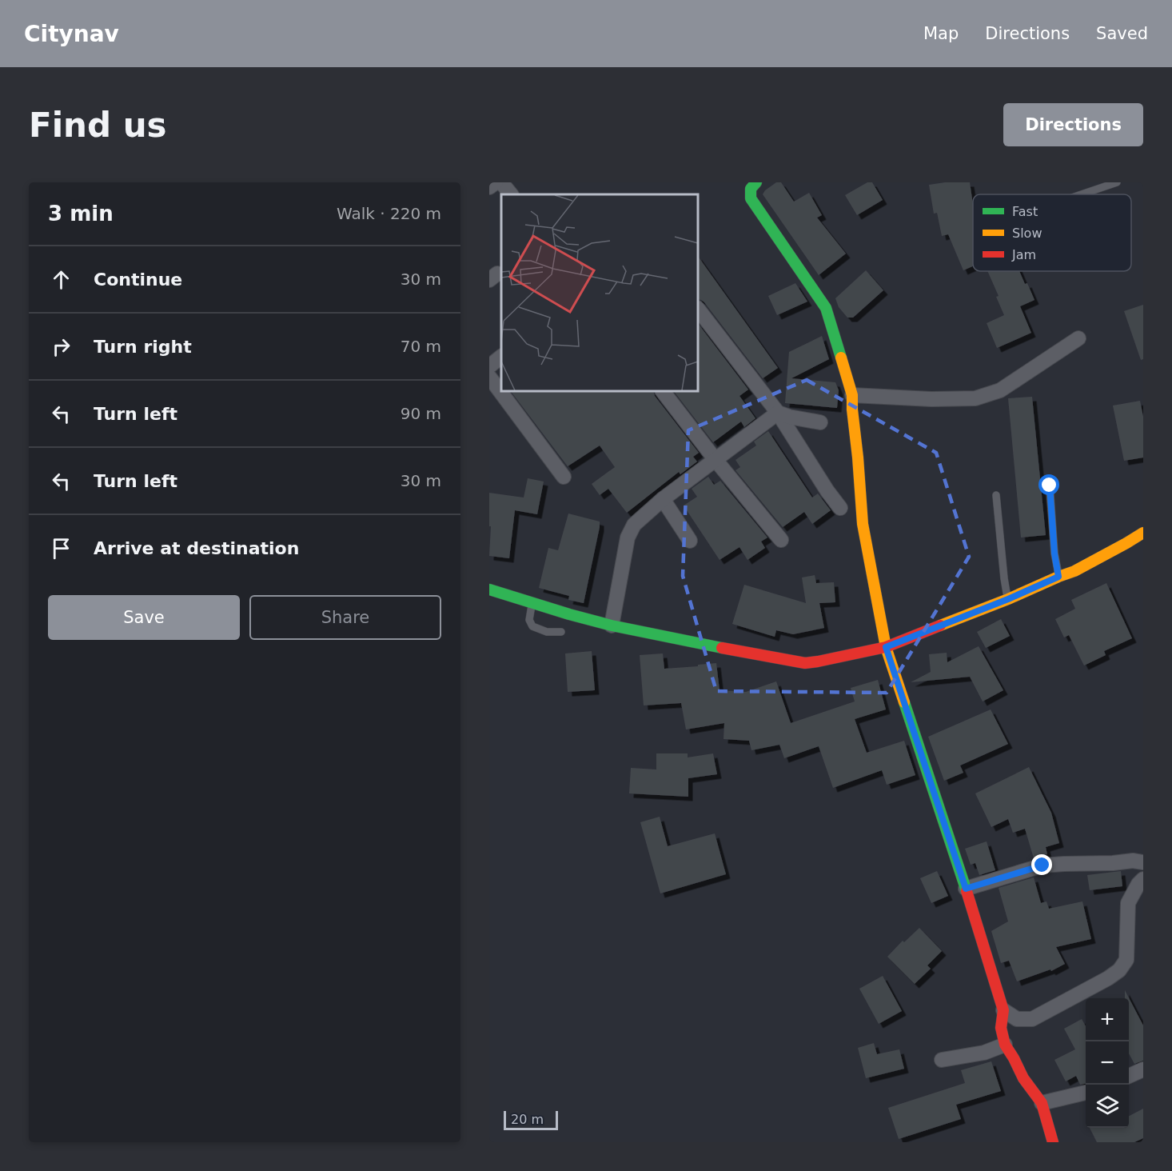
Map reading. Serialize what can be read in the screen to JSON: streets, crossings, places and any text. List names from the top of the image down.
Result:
{
  "legend": ["Fast", "Slow", "Jam"],
  "scale_bar": "20 m",
  "page": {
    "header": "Citynav",
    "nav": ["Map", "Directions", "Saved"],
    "buttons": [
      "Directions",
      ["Save", "Share"]
    ],
    "title": "Find us",
    "heading": ["3 min", "Walk · 220 m"],
    "list": [
      ["Continue", "30 m"],
      ["Turn right", "70 m"],
      ["Turn left", "90 m"],
      ["Turn left", "30 m"],
      "Arrive at destination"
    ],
    "map_buttons": ["+", "−"],
    "scale": "20 m"
  }
}
